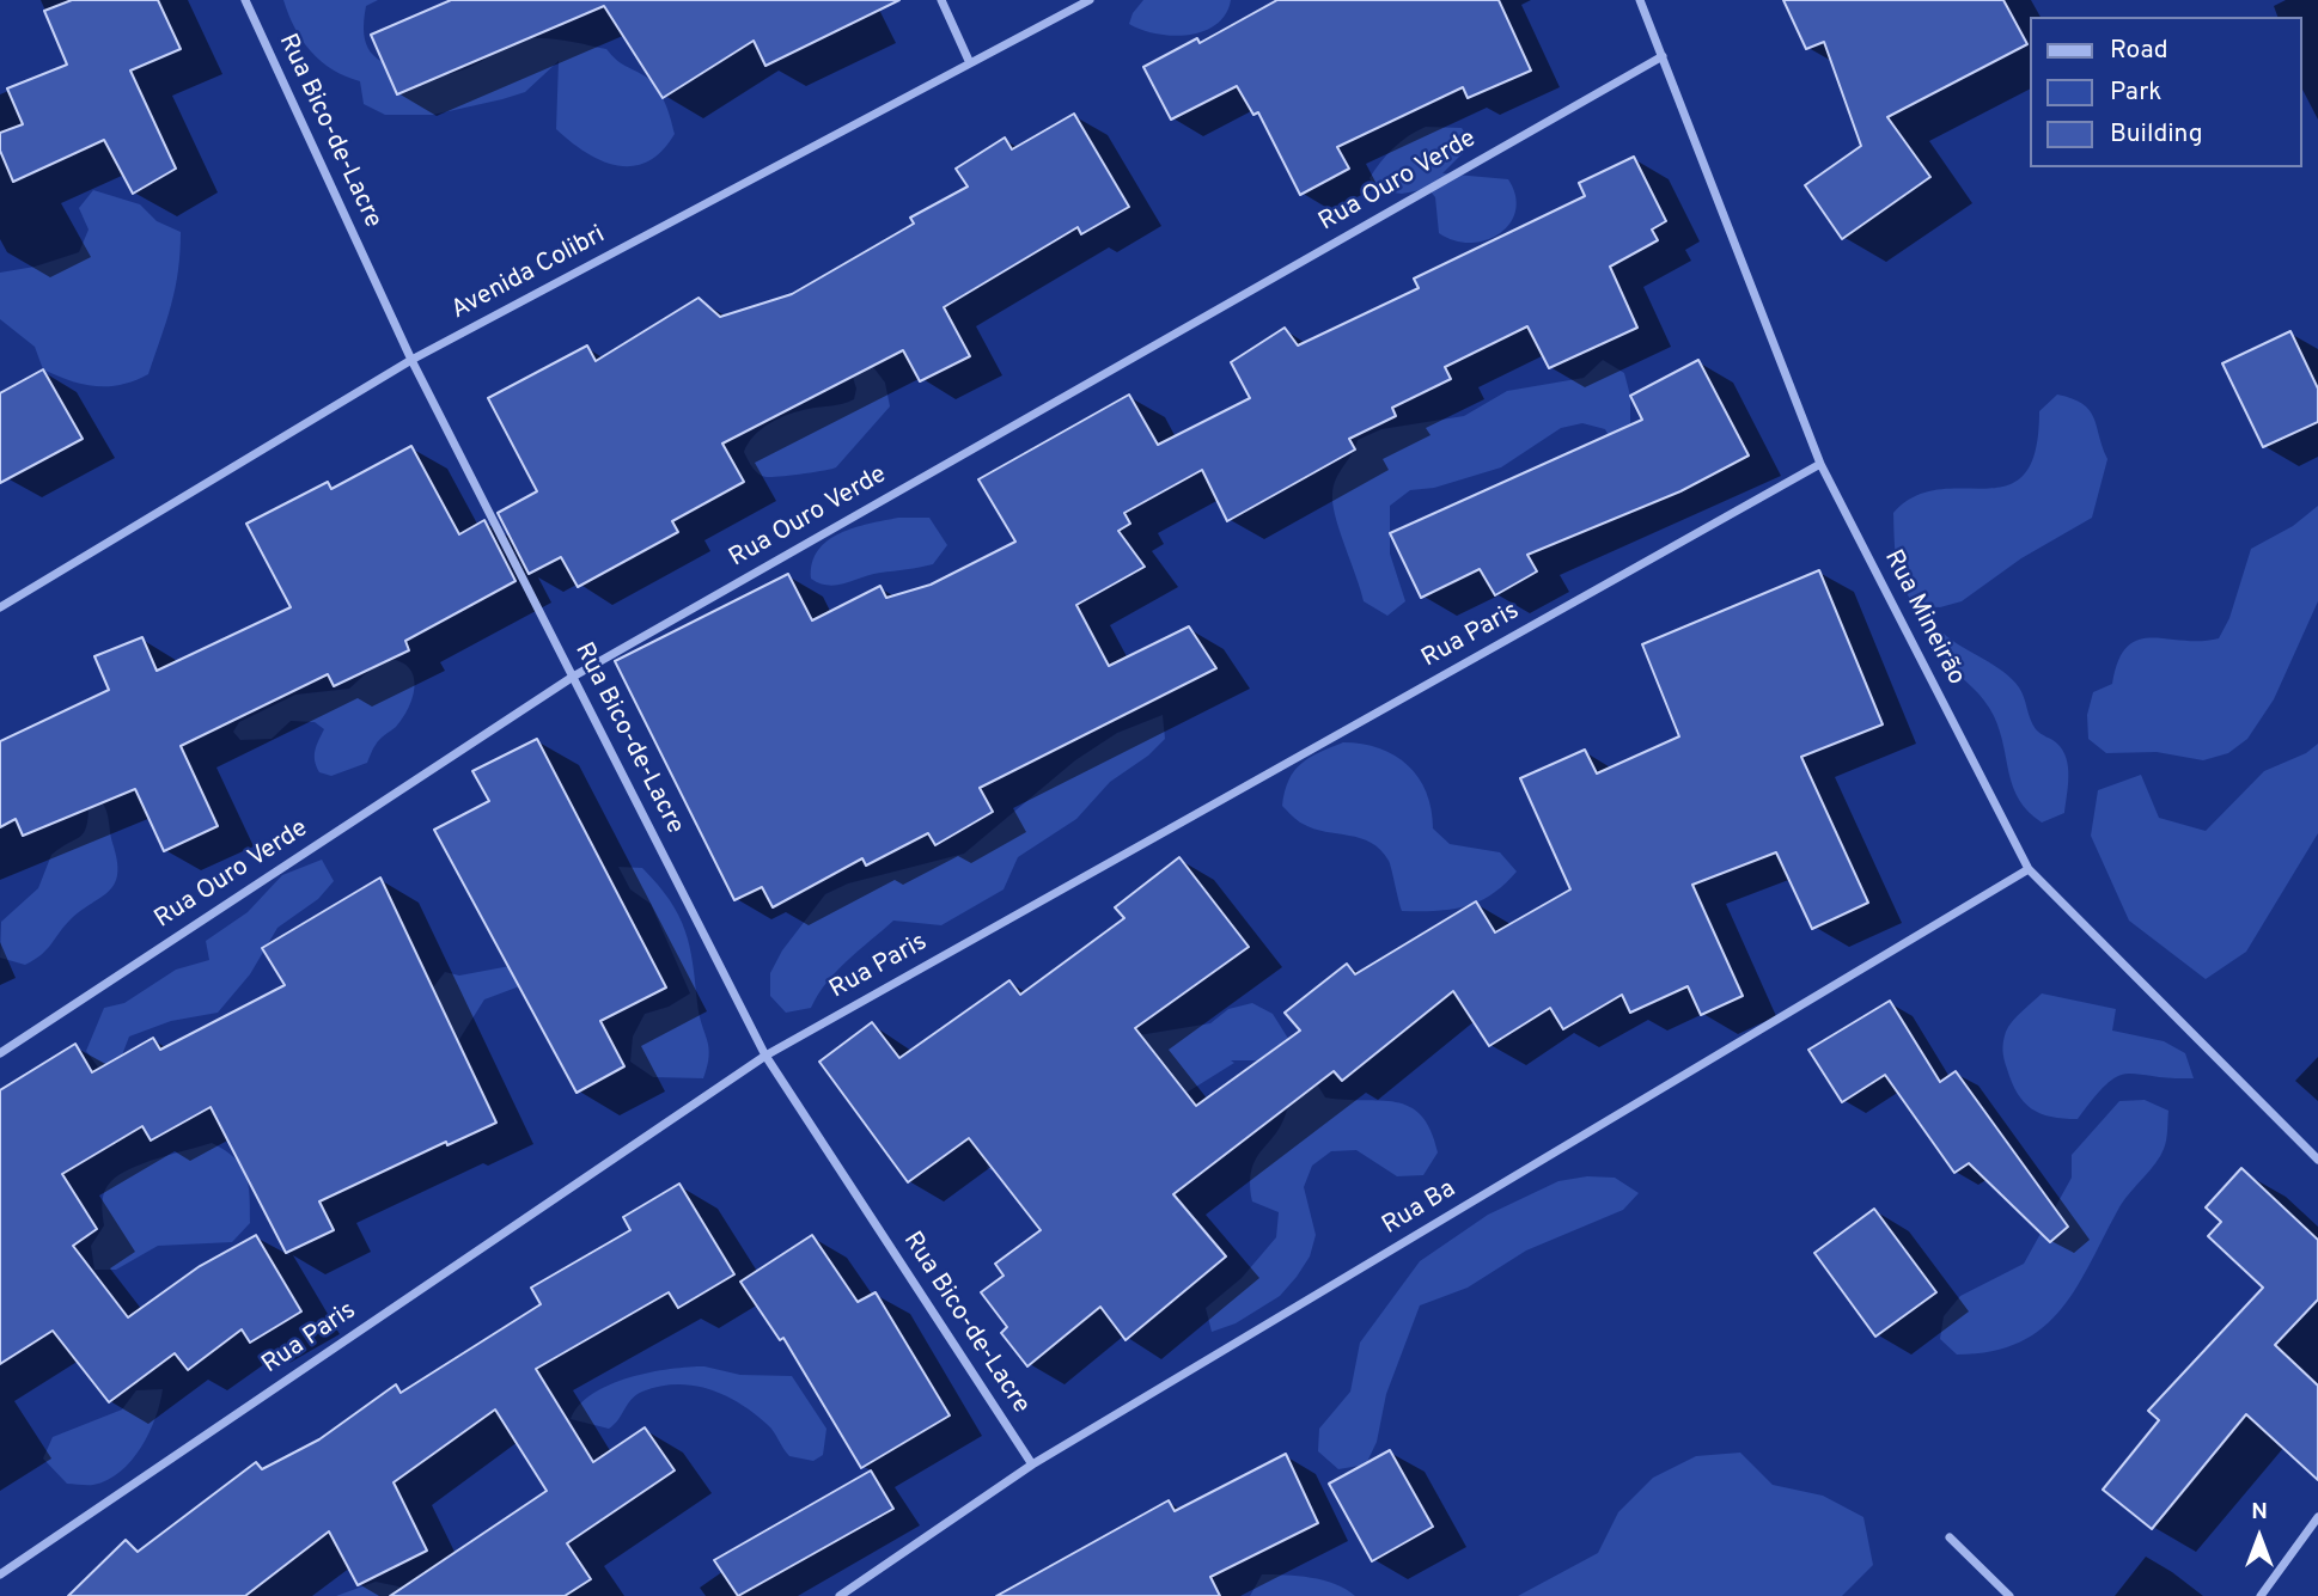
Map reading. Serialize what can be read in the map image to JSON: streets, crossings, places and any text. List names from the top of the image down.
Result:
{
  "streets": {
    "street": [
      "Rua Bico-de-Lacre",
      "Rua Ouro Verde",
      "Avenida Colibri",
      "Rua Mineirão",
      "Rua Paris",
      "Rua Ba"
    ]
  },
  "crossings": [
    ["Rua Bico-de-Lacre", "Rua Ouro Verde"],
    ["Rua Bico-de-Lacre", "Avenida Colibri"],
    ["Rua Bico-de-Lacre", "Rua Paris"],
    ["Rua Bico-de-Lacre", "Rua Ba"],
    ["Rua Ouro Verde", "Rua Mineirão"],
    ["Rua Mineirão", "Rua Paris"],
    ["Rua Mineirão", "Rua Ba"]
  ],
  "legend": ["Road", "Park", "Building"],
  "north": "top"
}
